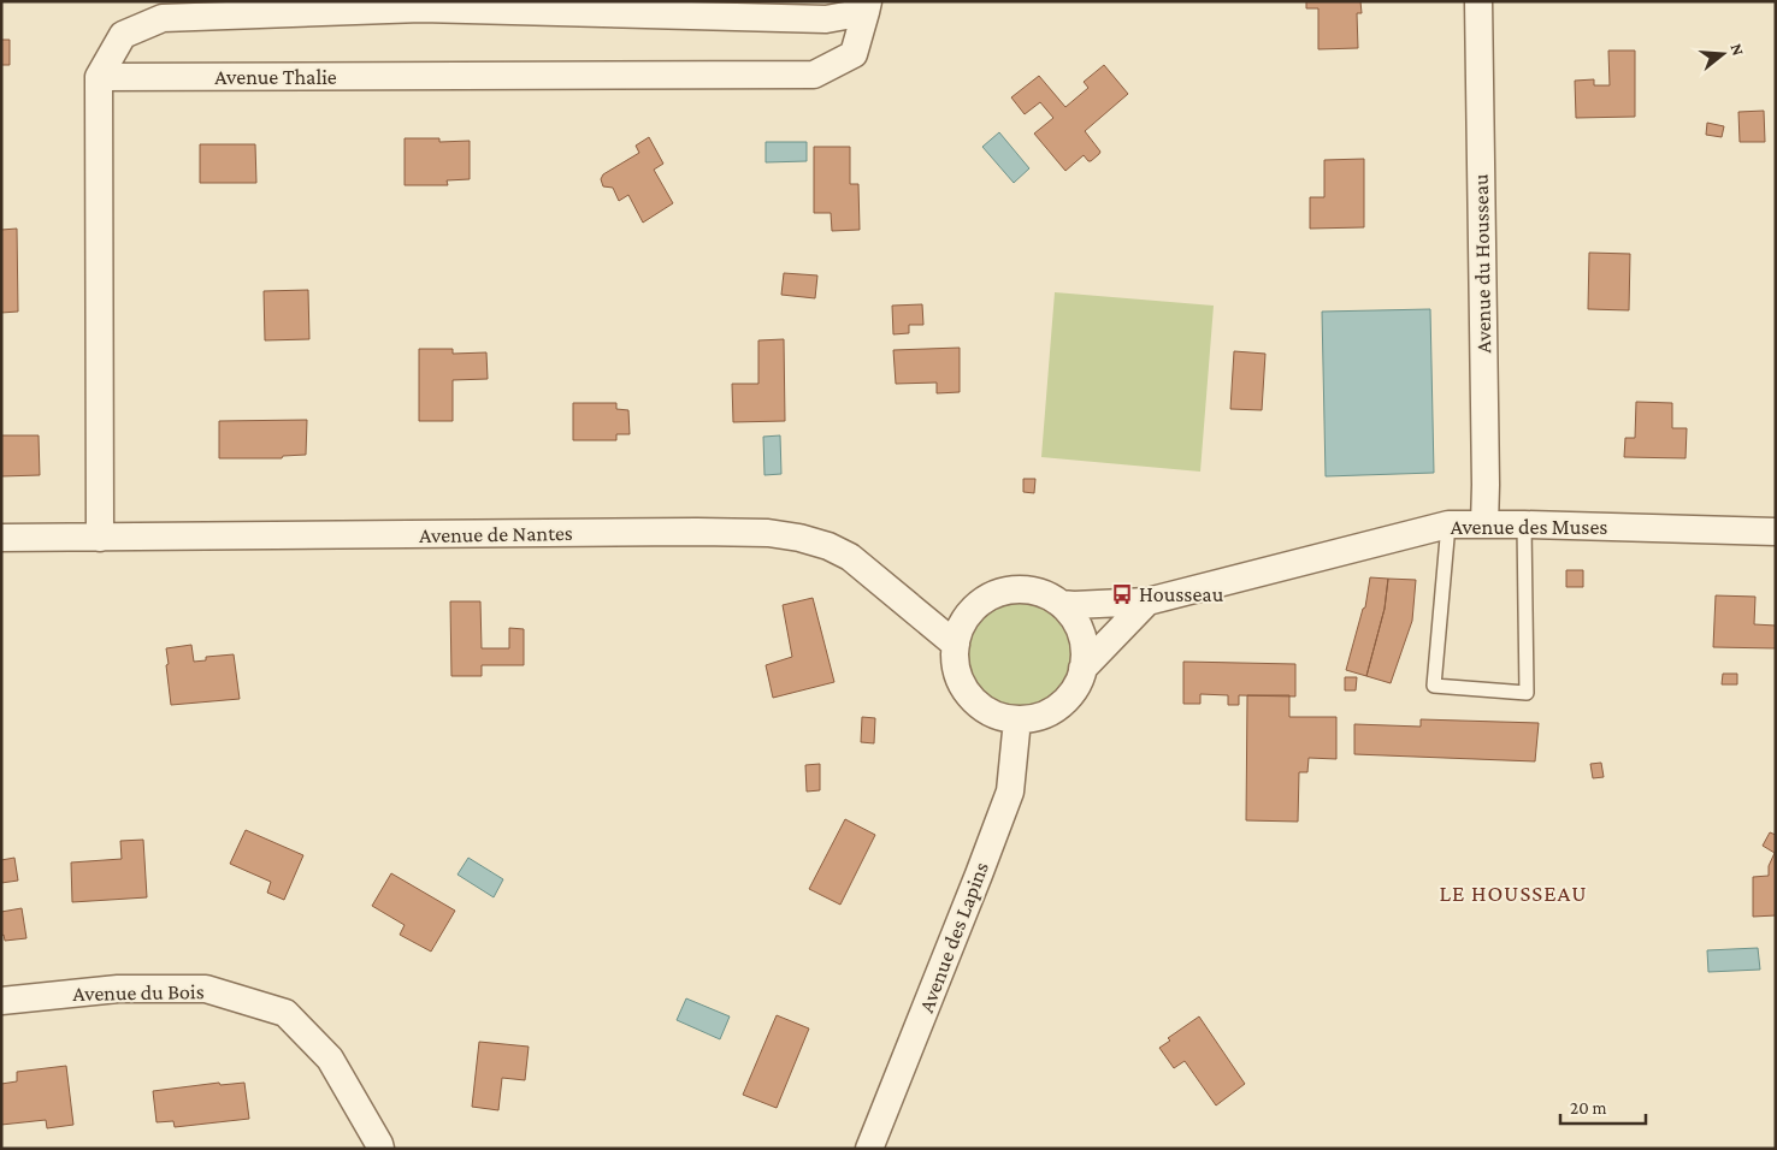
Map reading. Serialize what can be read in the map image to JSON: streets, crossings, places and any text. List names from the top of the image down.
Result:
{
  "streets": {
    "street": [
      "Avenue Thalie",
      "Avenue du Housseau",
      "Avenue des Muses",
      "Avenue de Nantes",
      "Avenue des Lapins",
      "Avenue du Bois"
    ]
  },
  "crossings": [
    ["Avenue du Housseau", "Avenue des Muses"],
    ["Avenue des Muses", "Avenue de Nantes"],
    ["Avenue des Muses", "Avenue des Lapins"],
    ["Avenue de Nantes", "Avenue des Lapins"]
  ],
  "districts": ["LE HOUSSEAU"],
  "places": {
    "bus stop": ["Housseau"]
  },
  "scale_bar": "20 m",
  "north": "right"
}
